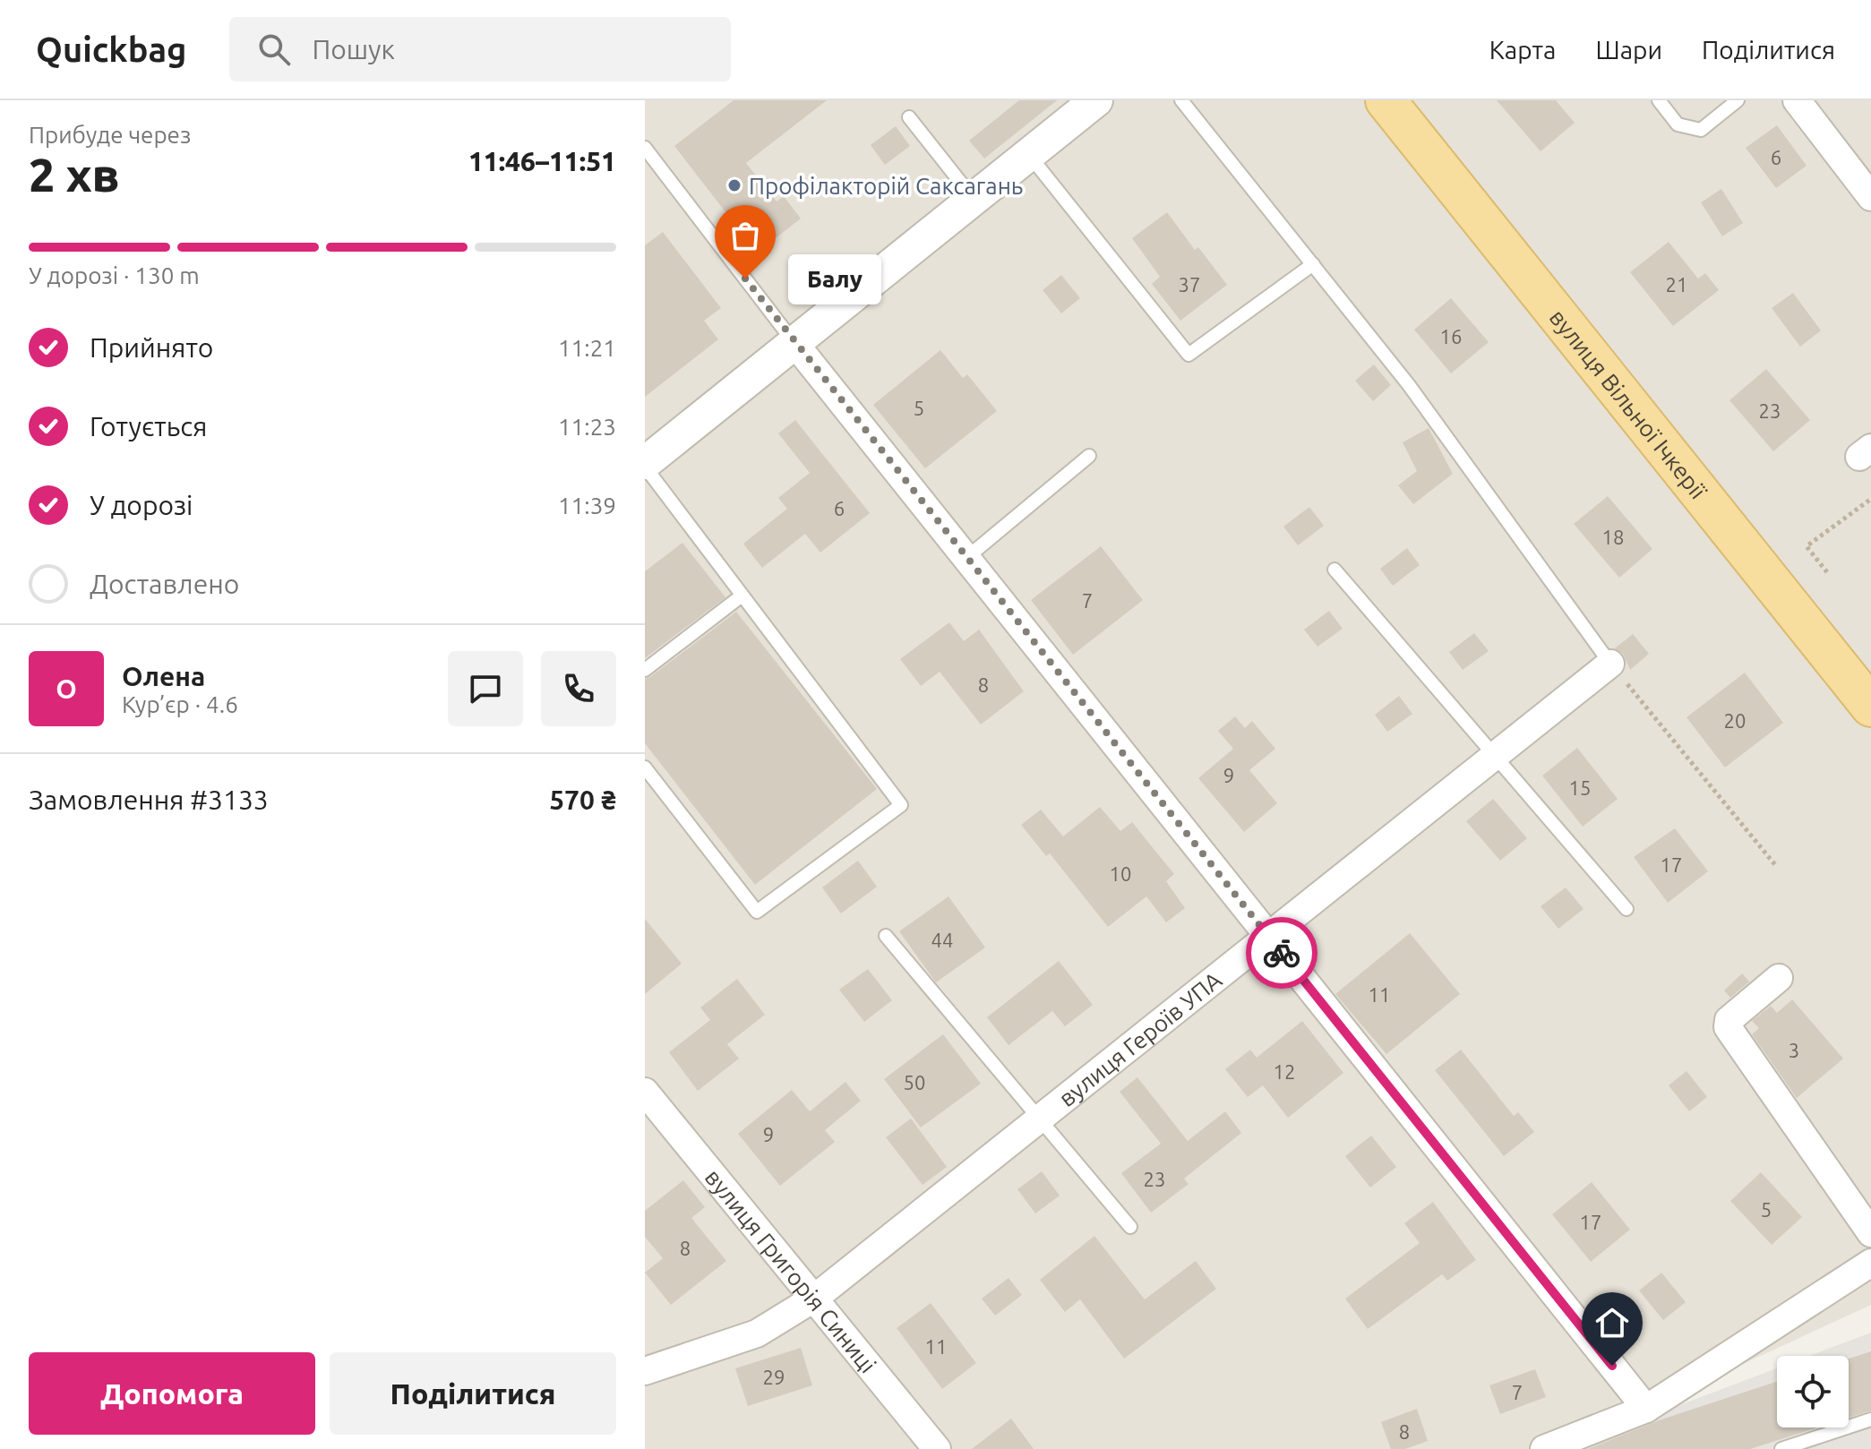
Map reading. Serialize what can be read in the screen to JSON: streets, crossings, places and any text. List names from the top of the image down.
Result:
{
  "streets": {
    "main road": ["вулиця Вільної Ічкерії"],
    "street": ["вулиця Героїв УПА", "вулиця Григорія Синиці"]
  },
  "crossings": [
    ["вулиця Героїв УПА", "вулиця Григорія Синиці"]
  ],
  "places": ["Профілакторій Саксагань", "Балу"],
  "house_numbers": [
    "6",
    "37",
    "21",
    "16",
    "5",
    "23",
    "6",
    "18",
    "7",
    "8",
    "20",
    "9",
    "15",
    "17",
    "10",
    "44",
    "11",
    "3",
    "12",
    "50",
    "9",
    "23",
    "5",
    "17",
    "8",
    "11",
    "29",
    "7",
    "8"
  ],
  "page": {
    "header": "Quickbag",
    "search": "Пошук",
    "nav": ["Карта", "Шари", "Поділитися"],
    "heading": ["2 хв", "Прибуде через", "11:46–11:51"],
    "panel": [
      "Олена",
      "Кур’єр · 4.6",
      "Замовлення #3133",
      "570 ₴"
    ],
    "bar": "У дорозі · 130 m",
    "bubble": "Балу",
    "list": [
      ["Прийнято", "11:21"],
      ["Готується", "11:23"],
      ["У дорозі", "11:39"],
      "Доставлено"
    ],
    "round": "О",
    "buttons": ["Допомога", "Поділитися"]
  }
}
